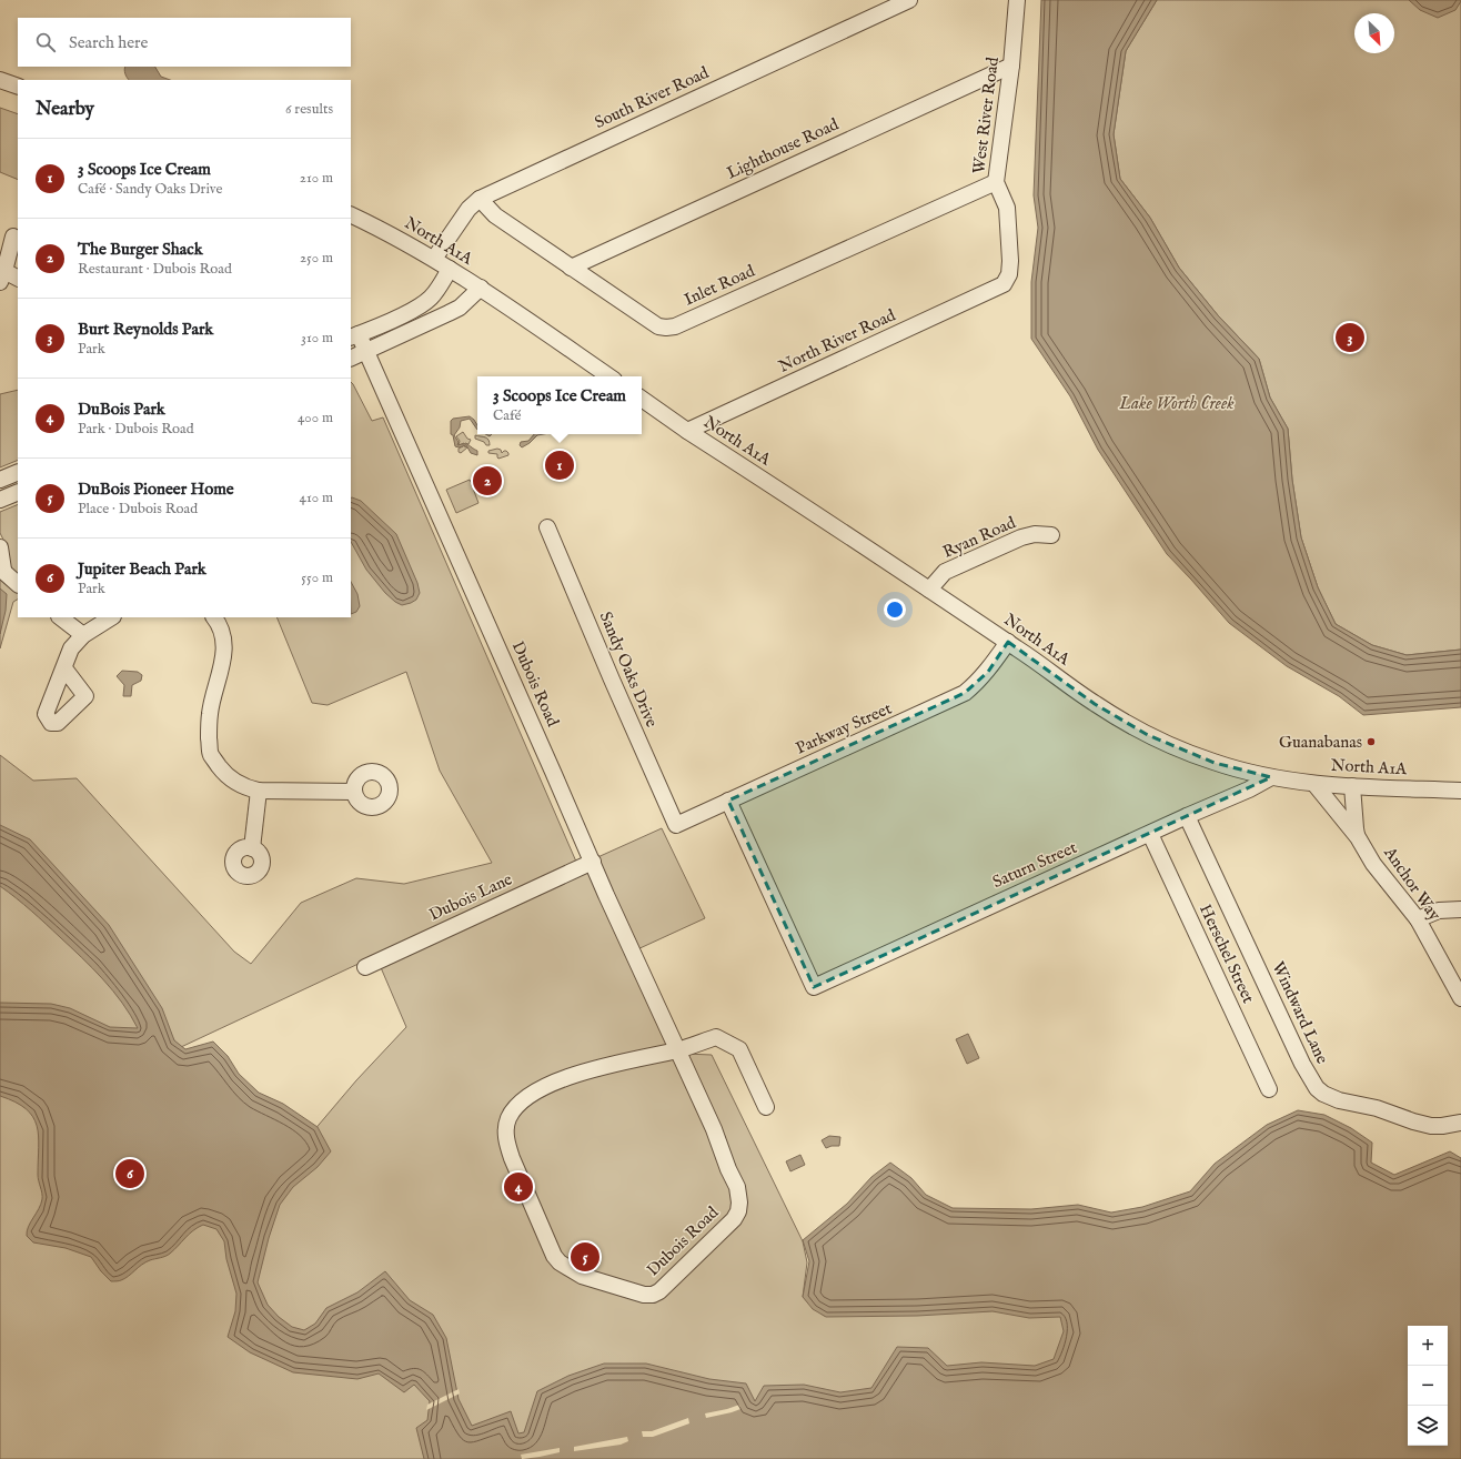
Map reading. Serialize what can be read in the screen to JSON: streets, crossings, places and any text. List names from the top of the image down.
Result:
{
  "streets": {
    "street": [
      "South River Road",
      "West River Road",
      "Lighthouse Road",
      "North A1A",
      "Inlet Road",
      "North River Road",
      "Ryan Road",
      "Sandy Oaks Drive",
      "Dubois Road",
      "Parkway Street",
      "Saturn Street",
      "Anchor Way",
      "Dubois Lane",
      "Herschel Street",
      "Windward Lane"
    ]
  },
  "crossings": [
    ["South River Road", "North A1A"],
    ["South River Road", "Inlet Road"],
    ["West River Road", "Lighthouse Road"],
    ["West River Road", "Inlet Road"],
    ["West River Road", "North River Road"],
    ["Lighthouse Road", "Inlet Road"],
    ["North A1A", "North River Road"],
    ["North A1A", "Ryan Road"],
    ["North A1A", "Parkway Street"],
    ["North A1A", "Saturn Street"],
    ["North A1A", "Anchor Way"],
    ["Sandy Oaks Drive", "Parkway Street"],
    ["Dubois Road", "Dubois Lane"],
    ["Parkway Street", "Saturn Street"],
    ["Saturn Street", "Herschel Street"],
    ["Saturn Street", "Windward Lane"]
  ],
  "water": ["Lake Worth Creek"],
  "places": ["Guanabanas"],
  "north": "bottom right",
  "page": {
    "search": "Search here",
    "heading": ["Nearby", "6 results"],
    "list": [
      {
        "mark": "1",
        "name": "3 Scoops Ice Cream",
        "note": "Café · Sandy Oaks Drive",
        "value": "210 m"
      },
      {
        "mark": "2",
        "name": "The Burger Shack",
        "note": "Restaurant · Dubois Road",
        "value": "250 m"
      },
      {
        "mark": "3",
        "name": "Burt Reynolds Park",
        "note": "Park",
        "value": "310 m"
      },
      {
        "mark": "4",
        "name": "DuBois Park",
        "note": "Park · Dubois Road",
        "value": "400 m"
      },
      {
        "mark": "5",
        "name": "DuBois Pioneer Home",
        "note": "Place · Dubois Road",
        "value": "410 m"
      },
      {
        "mark": "6",
        "name": "Jupiter Beach Park",
        "note": "Park",
        "value": "550 m"
      }
    ],
    "pins": [
      "3",
      "1",
      "2",
      "6",
      "4",
      "5"
    ],
    "popup": ["3 Scoops Ice Cream", "Café"],
    "map_buttons": ["+", "−"]
  }
}
